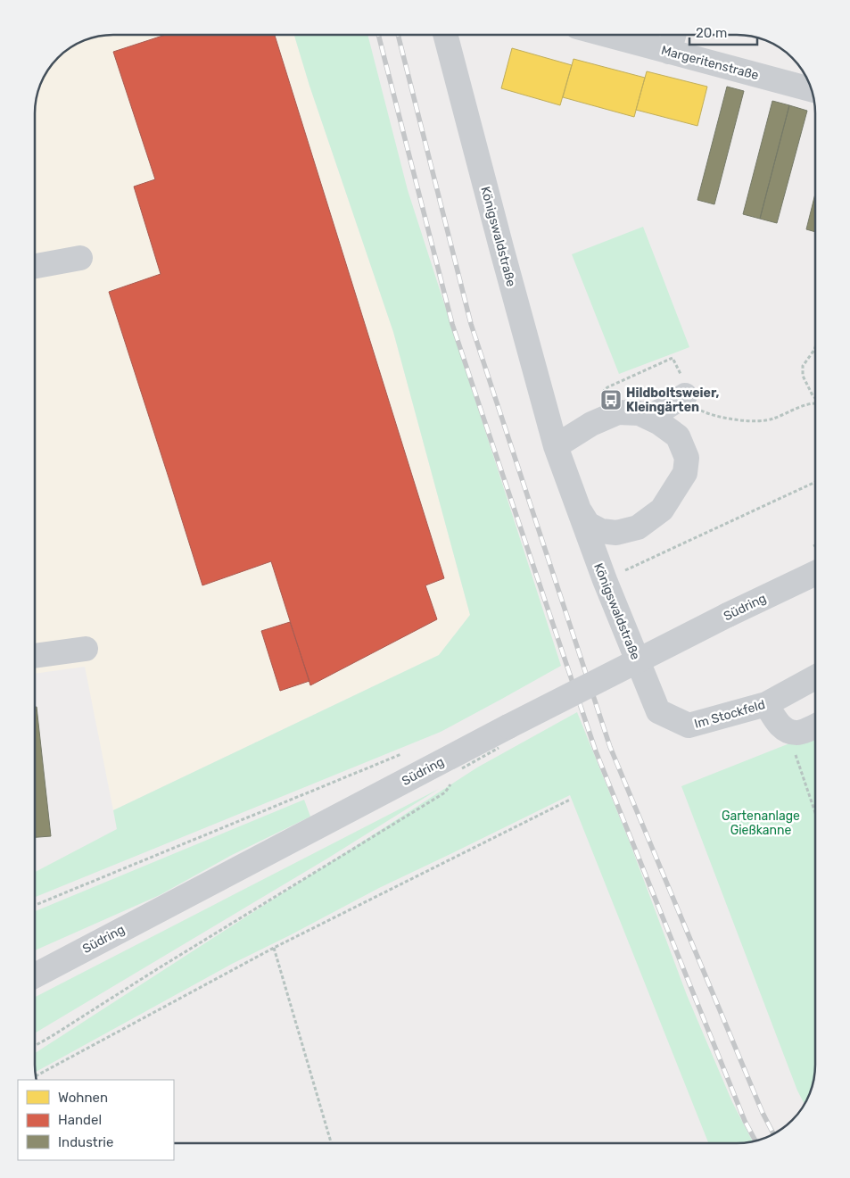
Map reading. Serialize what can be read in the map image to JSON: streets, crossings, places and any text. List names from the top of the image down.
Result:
{
  "streets": {
    "street": [
      "Margeritenstraße",
      "Königswaldstraße",
      "Südring",
      "Im Stockfeld"
    ]
  },
  "crossings": [
    ["Königswaldstraße", "Im Stockfeld"]
  ],
  "parks": ["Gartenanlage Gießkanne"],
  "places": {
    "bus stop": ["Hildboltsweier, Kleingärten"]
  },
  "legend": ["Wohnen", "Handel", "Industrie"],
  "scale_bar": "20 m"
}
